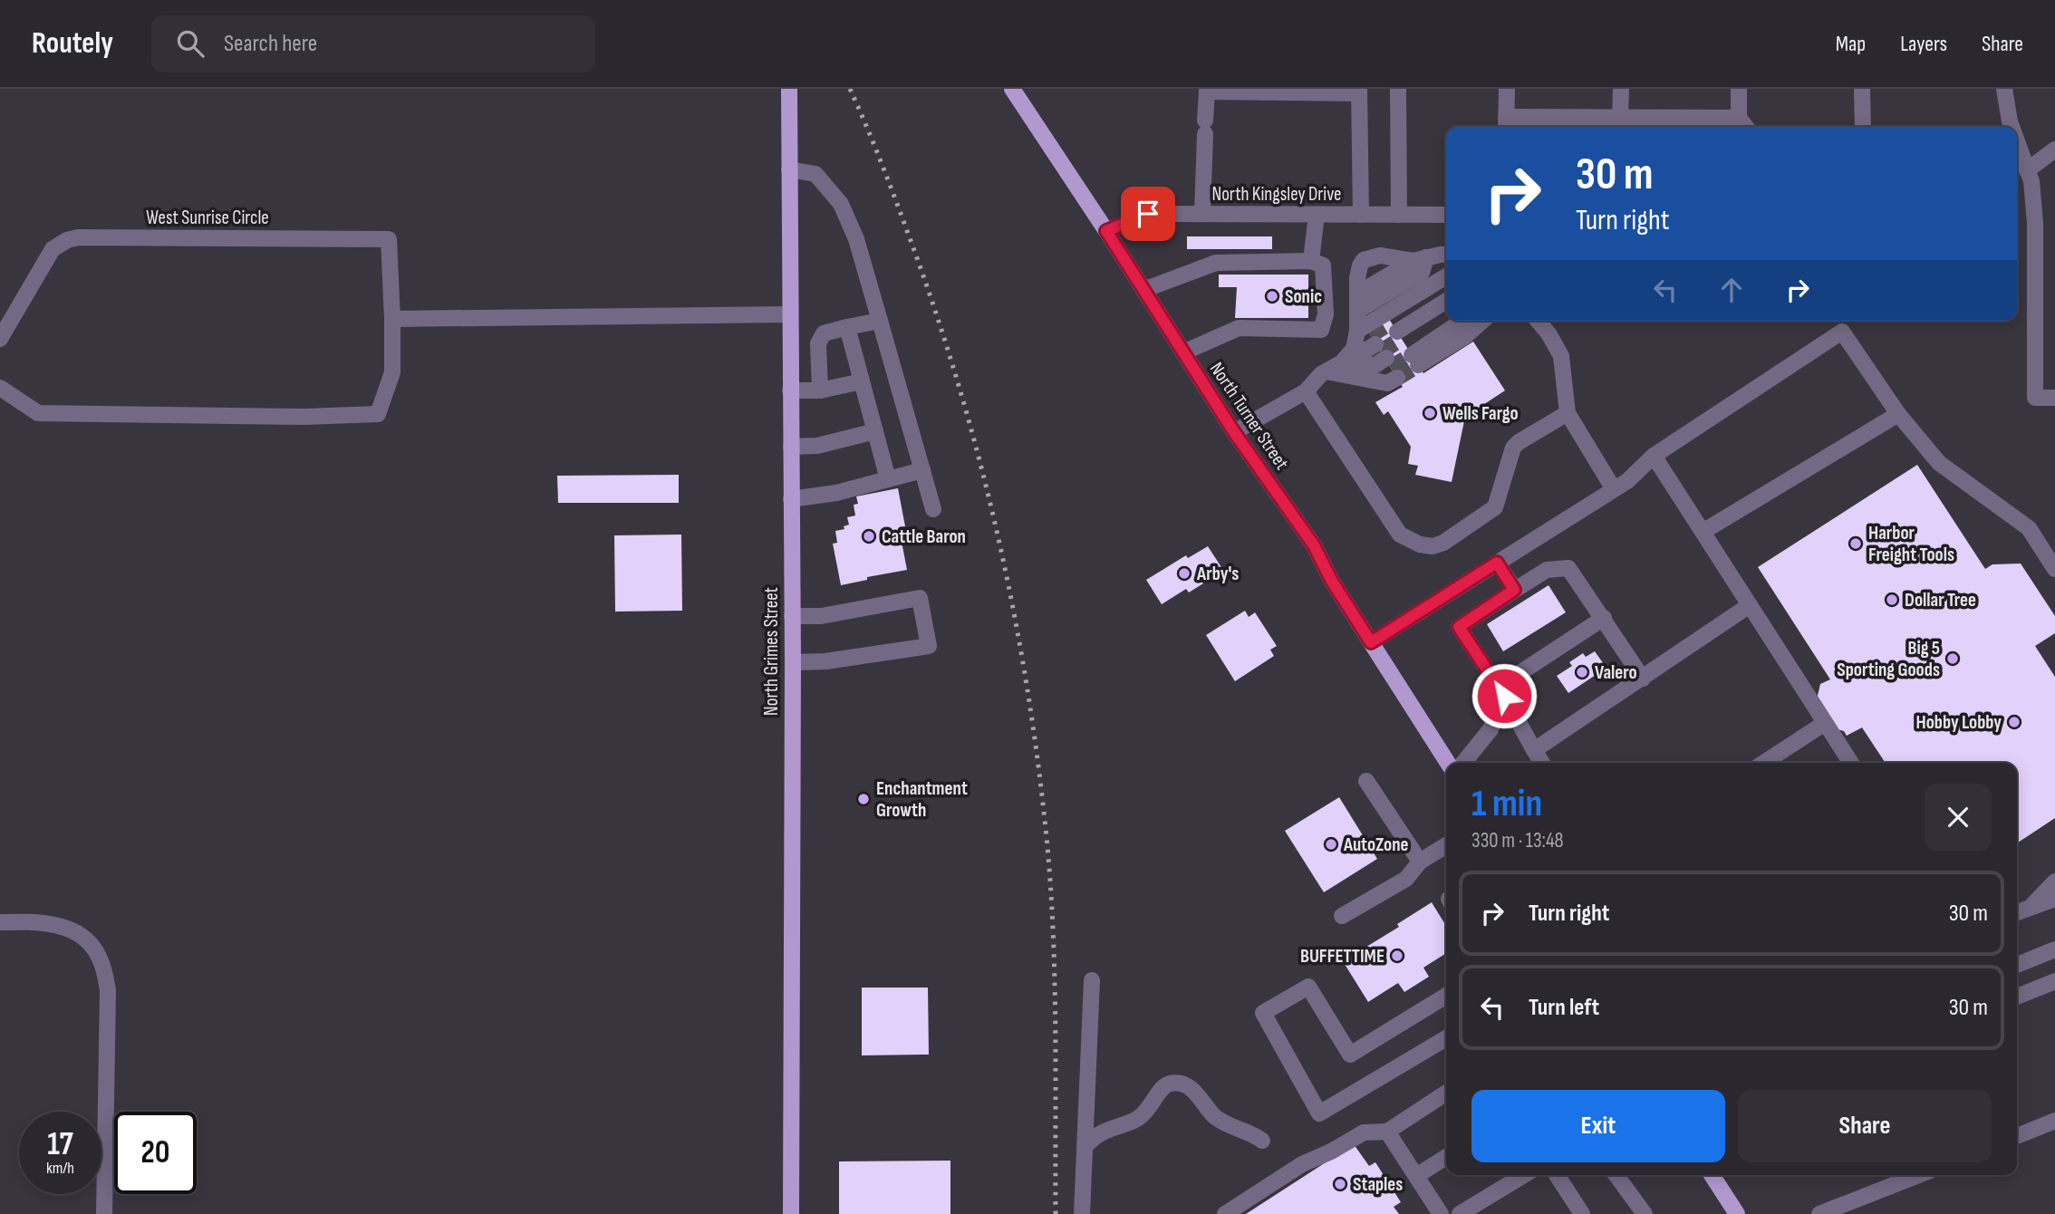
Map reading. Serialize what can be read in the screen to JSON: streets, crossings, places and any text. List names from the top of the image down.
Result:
{
  "streets": {
    "main road": ["North Turner Street", "North Grimes Street"],
    "street": ["North Kingsley Drive", "West Sunrise Circle"]
  },
  "crossings": [
    ["North Kingsley Drive", "North Turner Street"]
  ],
  "places": [
    "Sonic",
    "Wells Fargo",
    "Cattle Baron",
    "Harbor Freight Tools",
    "Arby's",
    "Dollar Tree",
    "Big 5 Sporting Goods",
    "Valero",
    "Hobby Lobby",
    "Enchantment Growth",
    "AutoZone",
    "BUFFETTIME",
    "Staples"
  ],
  "page": {
    "header": "Routely",
    "search": "Search here",
    "nav": ["Map", "Layers", "Share"],
    "turn": ["30 m", "Turn right"],
    "heading": ["1 min", "330 m · 13:48"],
    "list": [
      {
        "name": "Turn right",
        "value": "30 m"
      },
      {
        "name": "Turn left",
        "value": "30 m"
      }
    ],
    "buttons": ["Exit", "Share"],
    "speed": "17 km/h",
    "limit": "20"
  }
}
